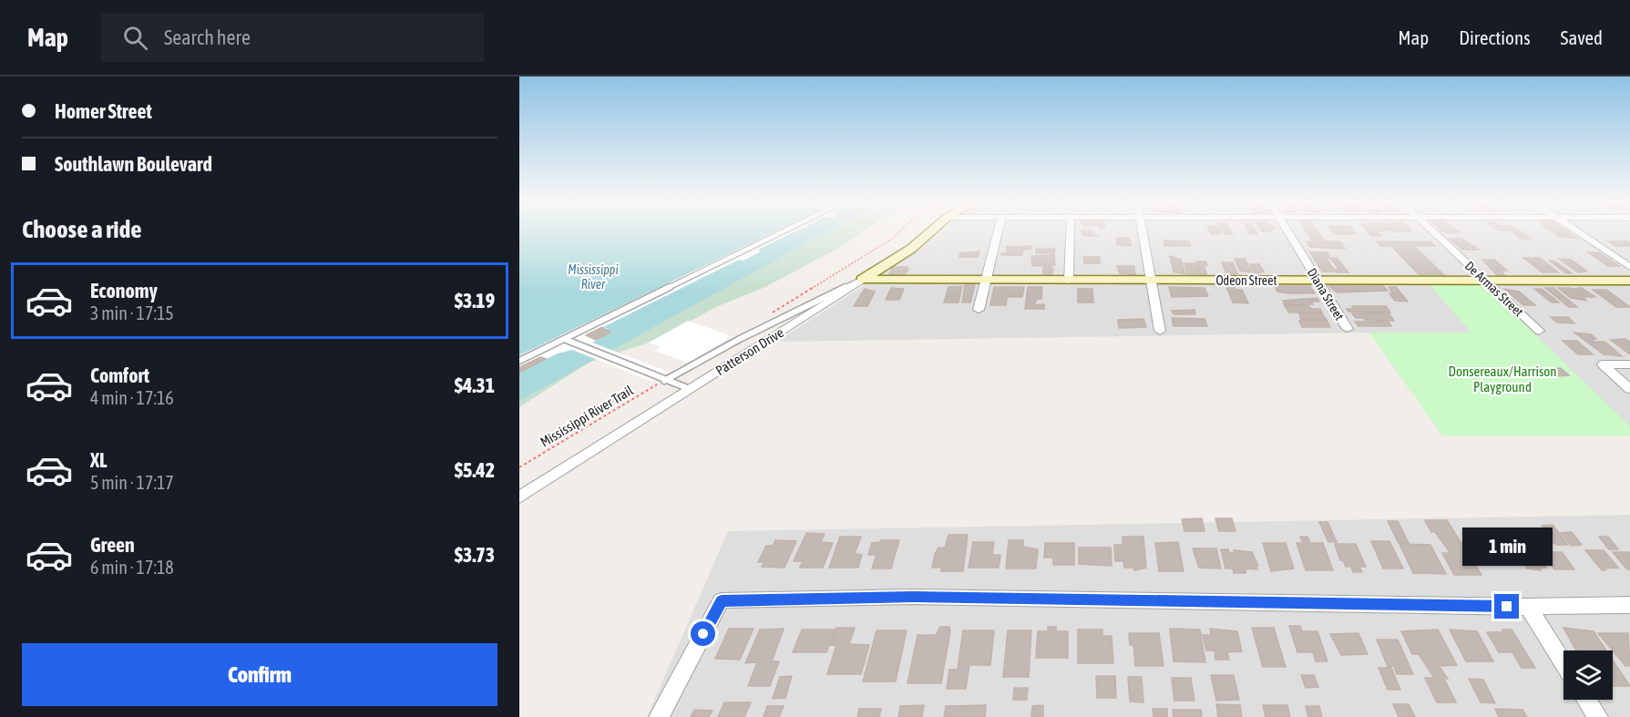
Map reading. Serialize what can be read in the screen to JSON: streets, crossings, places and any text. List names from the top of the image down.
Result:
{
  "streets": {
    "street": [
      "Odeon Street",
      "De Armas Street",
      "Diana Street",
      "Patterson Drive"
    ],
    "path": ["Mississippi River Trail"]
  },
  "crossings": [
    ["Odeon Street", "De Armas Street"],
    ["Odeon Street", "Diana Street"],
    ["Odeon Street", "Patterson Drive"]
  ],
  "water": ["Mississippi River"],
  "parks": ["Donsereaux/Harrison Playground"],
  "page": {
    "header": "Map",
    "search": "Search here",
    "nav": ["Map", "Directions", "Saved"],
    "banner": ["Homer Street", "Southlawn Boulevard"],
    "heading": "Choose a ride",
    "list": [
      {
        "name": "Economy",
        "note": "3 min · 17:15",
        "value": "$3.19"
      },
      {
        "name": "Comfort",
        "note": "4 min · 17:16",
        "value": "$4.31"
      },
      {
        "name": "XL",
        "note": "5 min · 17:17",
        "value": "$5.42"
      },
      {
        "name": "Green",
        "note": "6 min · 17:18",
        "value": "$3.73"
      }
    ],
    "bubble": "1 min",
    "buttons": "Confirm"
  }
}
